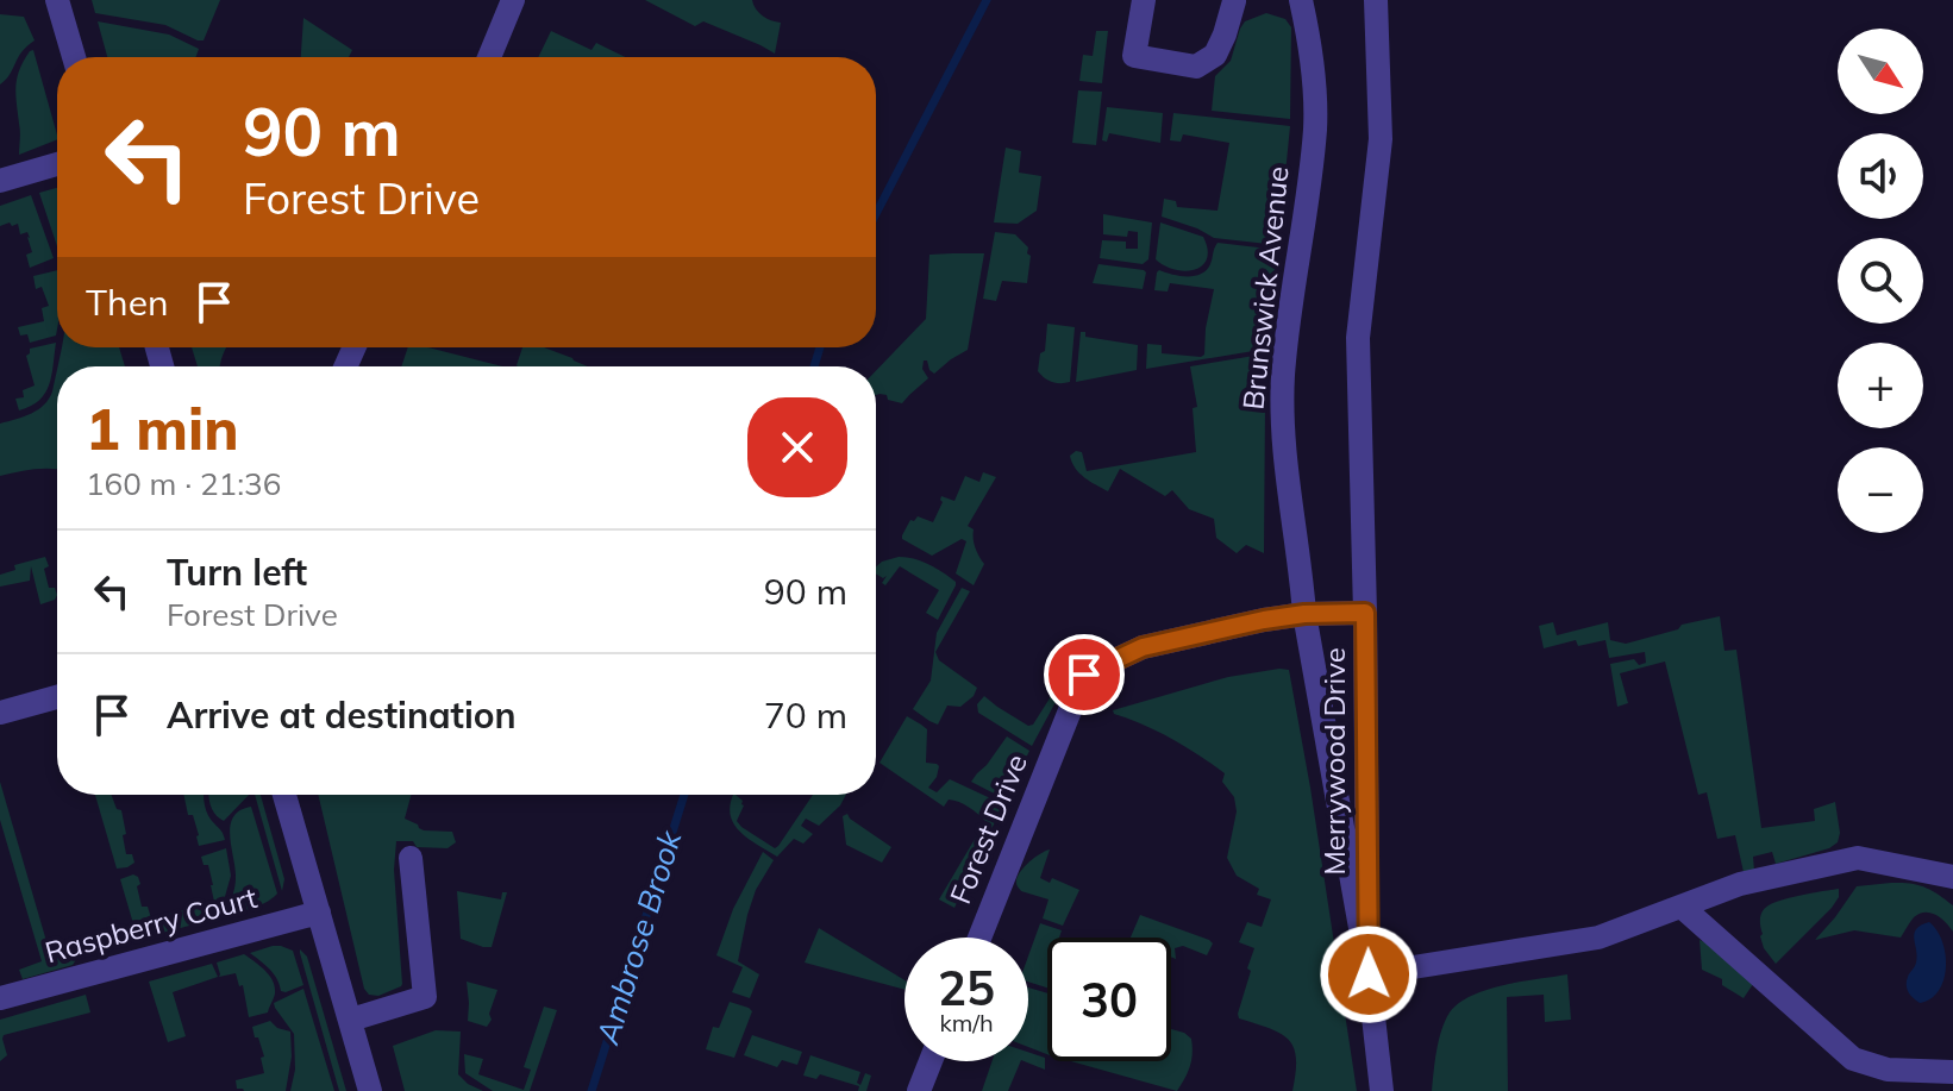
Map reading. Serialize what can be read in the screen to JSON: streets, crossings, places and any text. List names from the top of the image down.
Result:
{
  "streets": {
    "street": [
      "Brunswick Avenue",
      "Merrywood Drive",
      "Forest Drive",
      "Raspberry Court"
    ]
  },
  "crossings": [
    ["Brunswick Avenue", "Merrywood Drive"],
    ["Brunswick Avenue", "Forest Drive"],
    ["Merrywood Drive", "Forest Drive"]
  ],
  "water": ["Ambrose Brook"],
  "north": "bottom right",
  "page": {
    "map_buttons": ["+", "−"],
    "turn": ["90 m", "Forest Drive"],
    "then": "Then",
    "heading": ["1 min", "160 m · 21:36"],
    "list": [
      {
        "name": "Turn left",
        "note": "Forest Drive",
        "value": "90 m"
      },
      {
        "name": "Arrive at destination",
        "value": "70 m"
      }
    ],
    "speed": "25 km/h",
    "limit": "30"
  }
}
